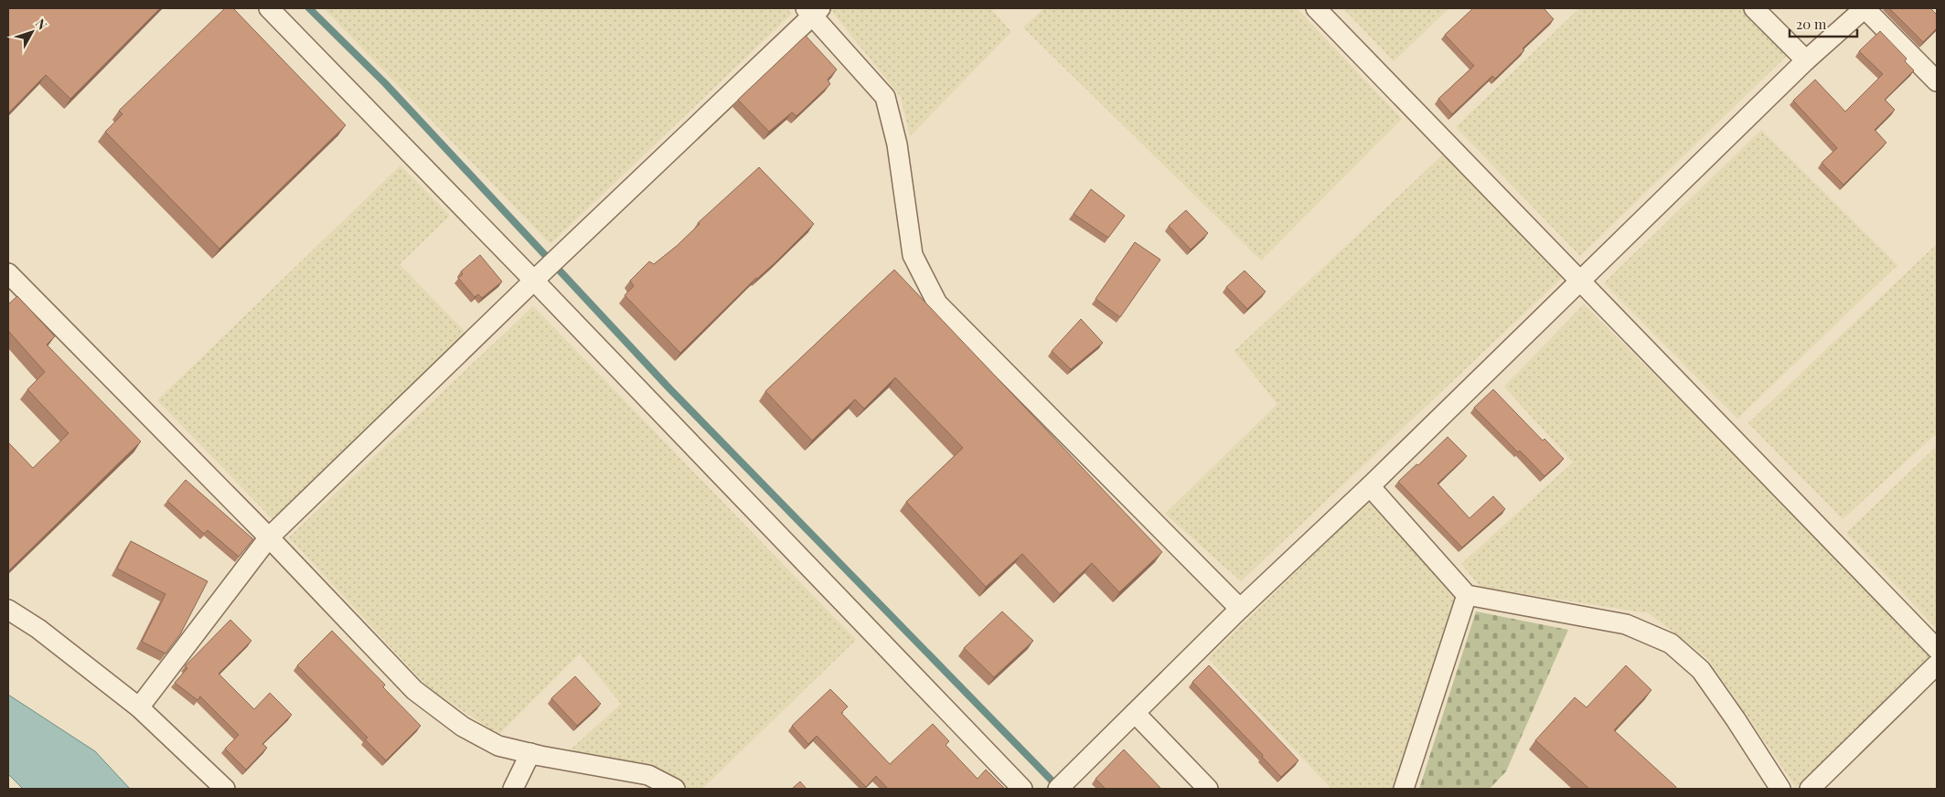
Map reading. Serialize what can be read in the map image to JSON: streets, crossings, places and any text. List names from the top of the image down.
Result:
{
  "scale_bar": "20 m",
  "north": "top right"
}
